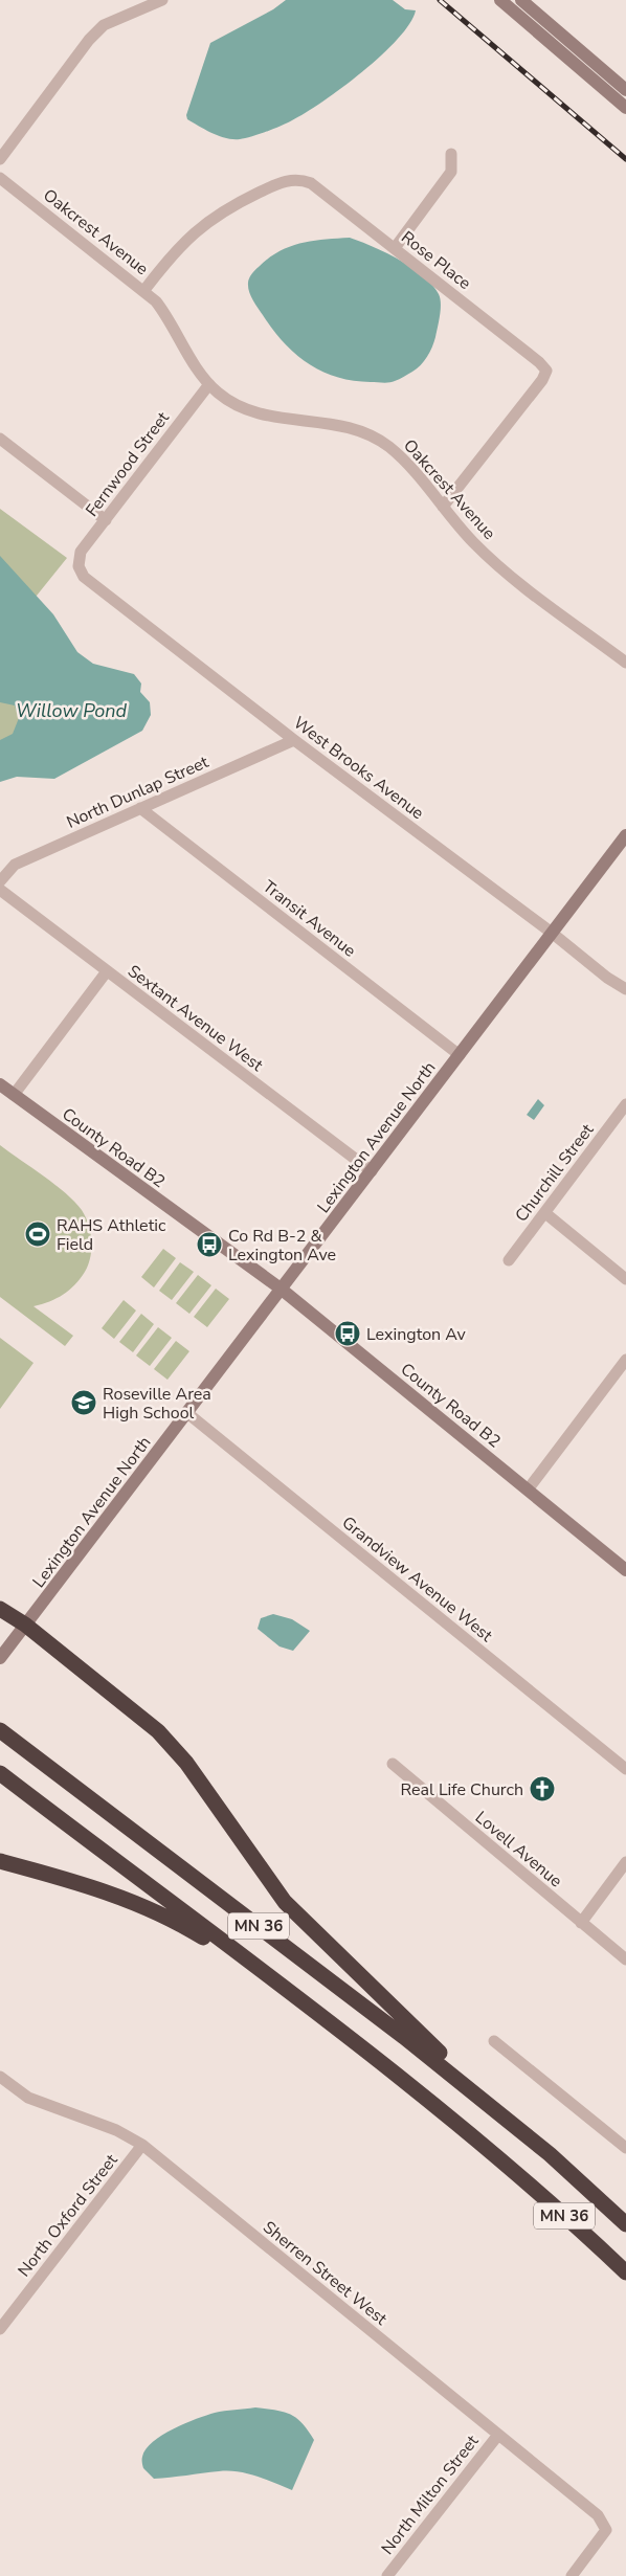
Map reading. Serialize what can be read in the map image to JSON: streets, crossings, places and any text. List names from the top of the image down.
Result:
{
  "streets": {
    "highway": ["MN 36"],
    "main road": ["Lexington Avenue North", "County Road B2"],
    "street": [
      "Oakcrest Avenue",
      "Rose Place",
      "Fernwood Street",
      "West Brooks Avenue",
      "North Dunlap Street",
      "Transit Avenue",
      "Sextant Avenue West",
      "Churchill Street",
      "Grandview Avenue West",
      "Lovell Avenue",
      "North Oxford Street",
      "Sherren Street West",
      "North Milton Street"
    ]
  },
  "crossings": [
    ["Oakcrest Avenue", "Rose Place"],
    ["Oakcrest Avenue", "Fernwood Street"],
    ["Fernwood Street", "West Brooks Avenue"],
    ["West Brooks Avenue", "North Dunlap Street"],
    ["West Brooks Avenue", "Lexington Avenue North"],
    ["North Dunlap Street", "Transit Avenue"],
    ["Transit Avenue", "Lexington Avenue North"],
    ["Sextant Avenue West", "Lexington Avenue North"],
    ["Lexington Avenue North", "County Road B2"],
    ["Lexington Avenue North", "Grandview Avenue West"],
    ["North Oxford Street", "Sherren Street West"],
    ["Sherren Street West", "North Milton Street"]
  ],
  "water": ["Willow Pond"],
  "places": {
    "sports": ["RAHS Athletic Field"],
    "bus stop": ["Co Rd B-2 & Lexington Ave", "Lexington Av"],
    "school or university": ["Roseville Area High School"],
    "church": ["Real Life Church"]
  }
}
